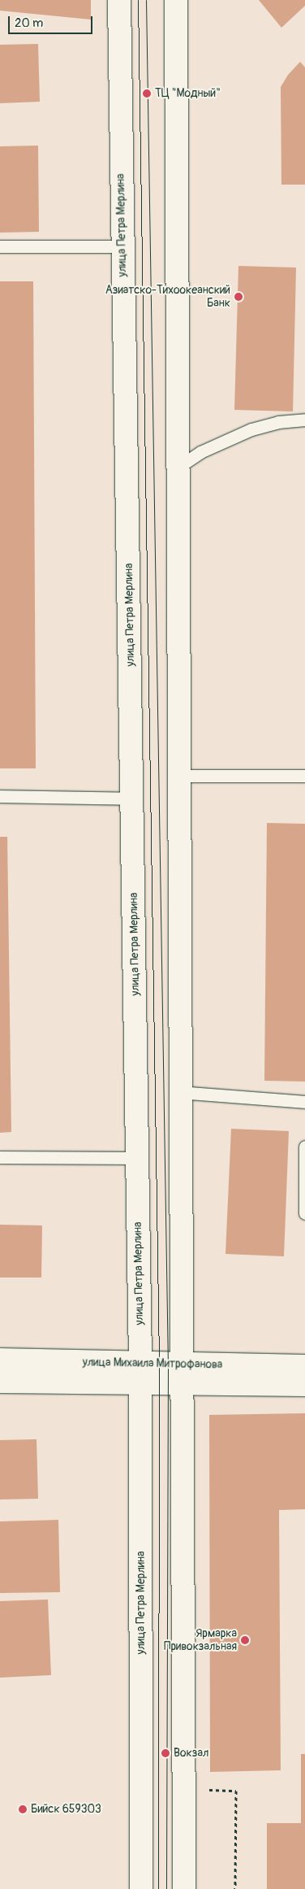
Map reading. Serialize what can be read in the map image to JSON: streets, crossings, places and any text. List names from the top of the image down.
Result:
{
  "streets": {
    "main road": ["улица Петра Мерлина", "улица Михаила Митрофанова"]
  },
  "crossings": [
    ["улица Петра Мерлина", "улица Михаила Митрофанова"]
  ],
  "places": [
    "ТЦ \"Модный\"",
    "Азиатско-Тихоокеанский Банк",
    "Ярмарка Привокзальная",
    "Вокзал",
    "Бийск 659303"
  ],
  "scale_bar": "20 m"
}
